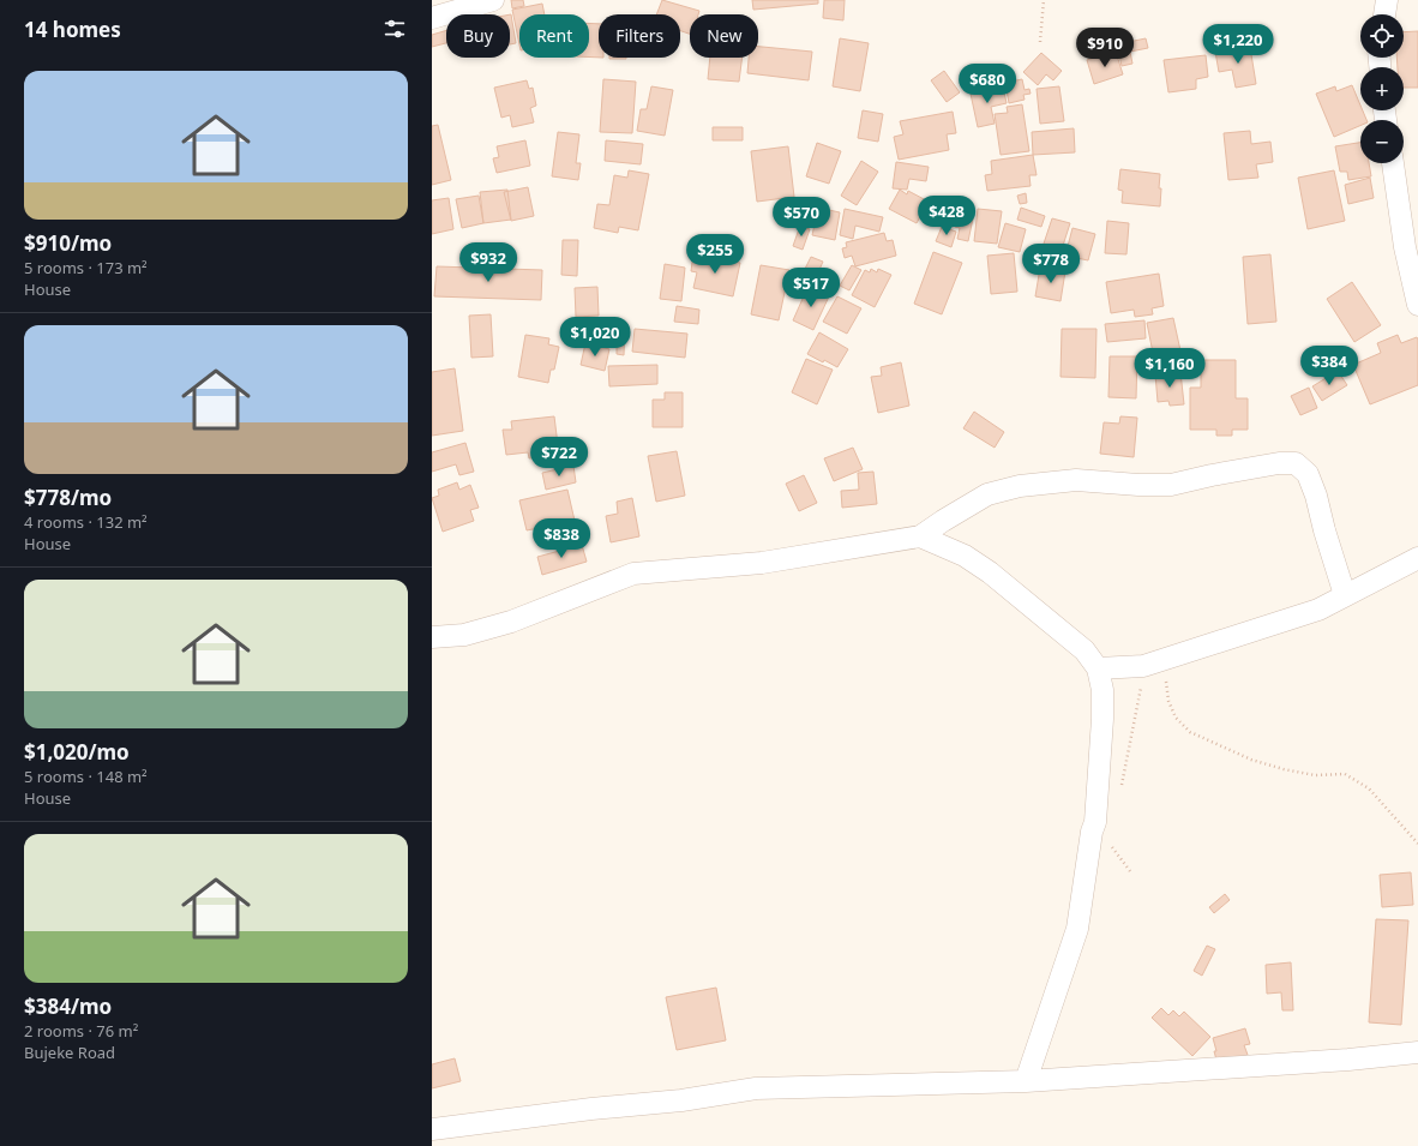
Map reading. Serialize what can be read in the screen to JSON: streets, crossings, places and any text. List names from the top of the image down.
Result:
{
  "page": {
    "heading": "14 homes",
    "map_buttons": ["+", "−"],
    "chip": [
      "Buy",
      "Rent",
      "Filters",
      "New"
    ],
    "price": [
      "$1,220",
      "$910",
      "$680",
      "$428",
      "$570",
      "$255",
      "$932",
      "$778",
      "$517",
      "$1,020",
      "$384",
      "$1,160",
      "$722",
      "$838"
    ],
    "list": [
      {
        "name": "$910/mo",
        "note": "5 rooms · 173 m² · House"
      },
      {
        "name": "$778/mo",
        "note": "4 rooms · 132 m² · House"
      },
      {
        "name": "$1,020/mo",
        "note": "5 rooms · 148 m² · House"
      },
      {
        "name": "$384/mo",
        "note": "2 rooms · 76 m² · Bujeke Road"
      }
    ]
  }
}
